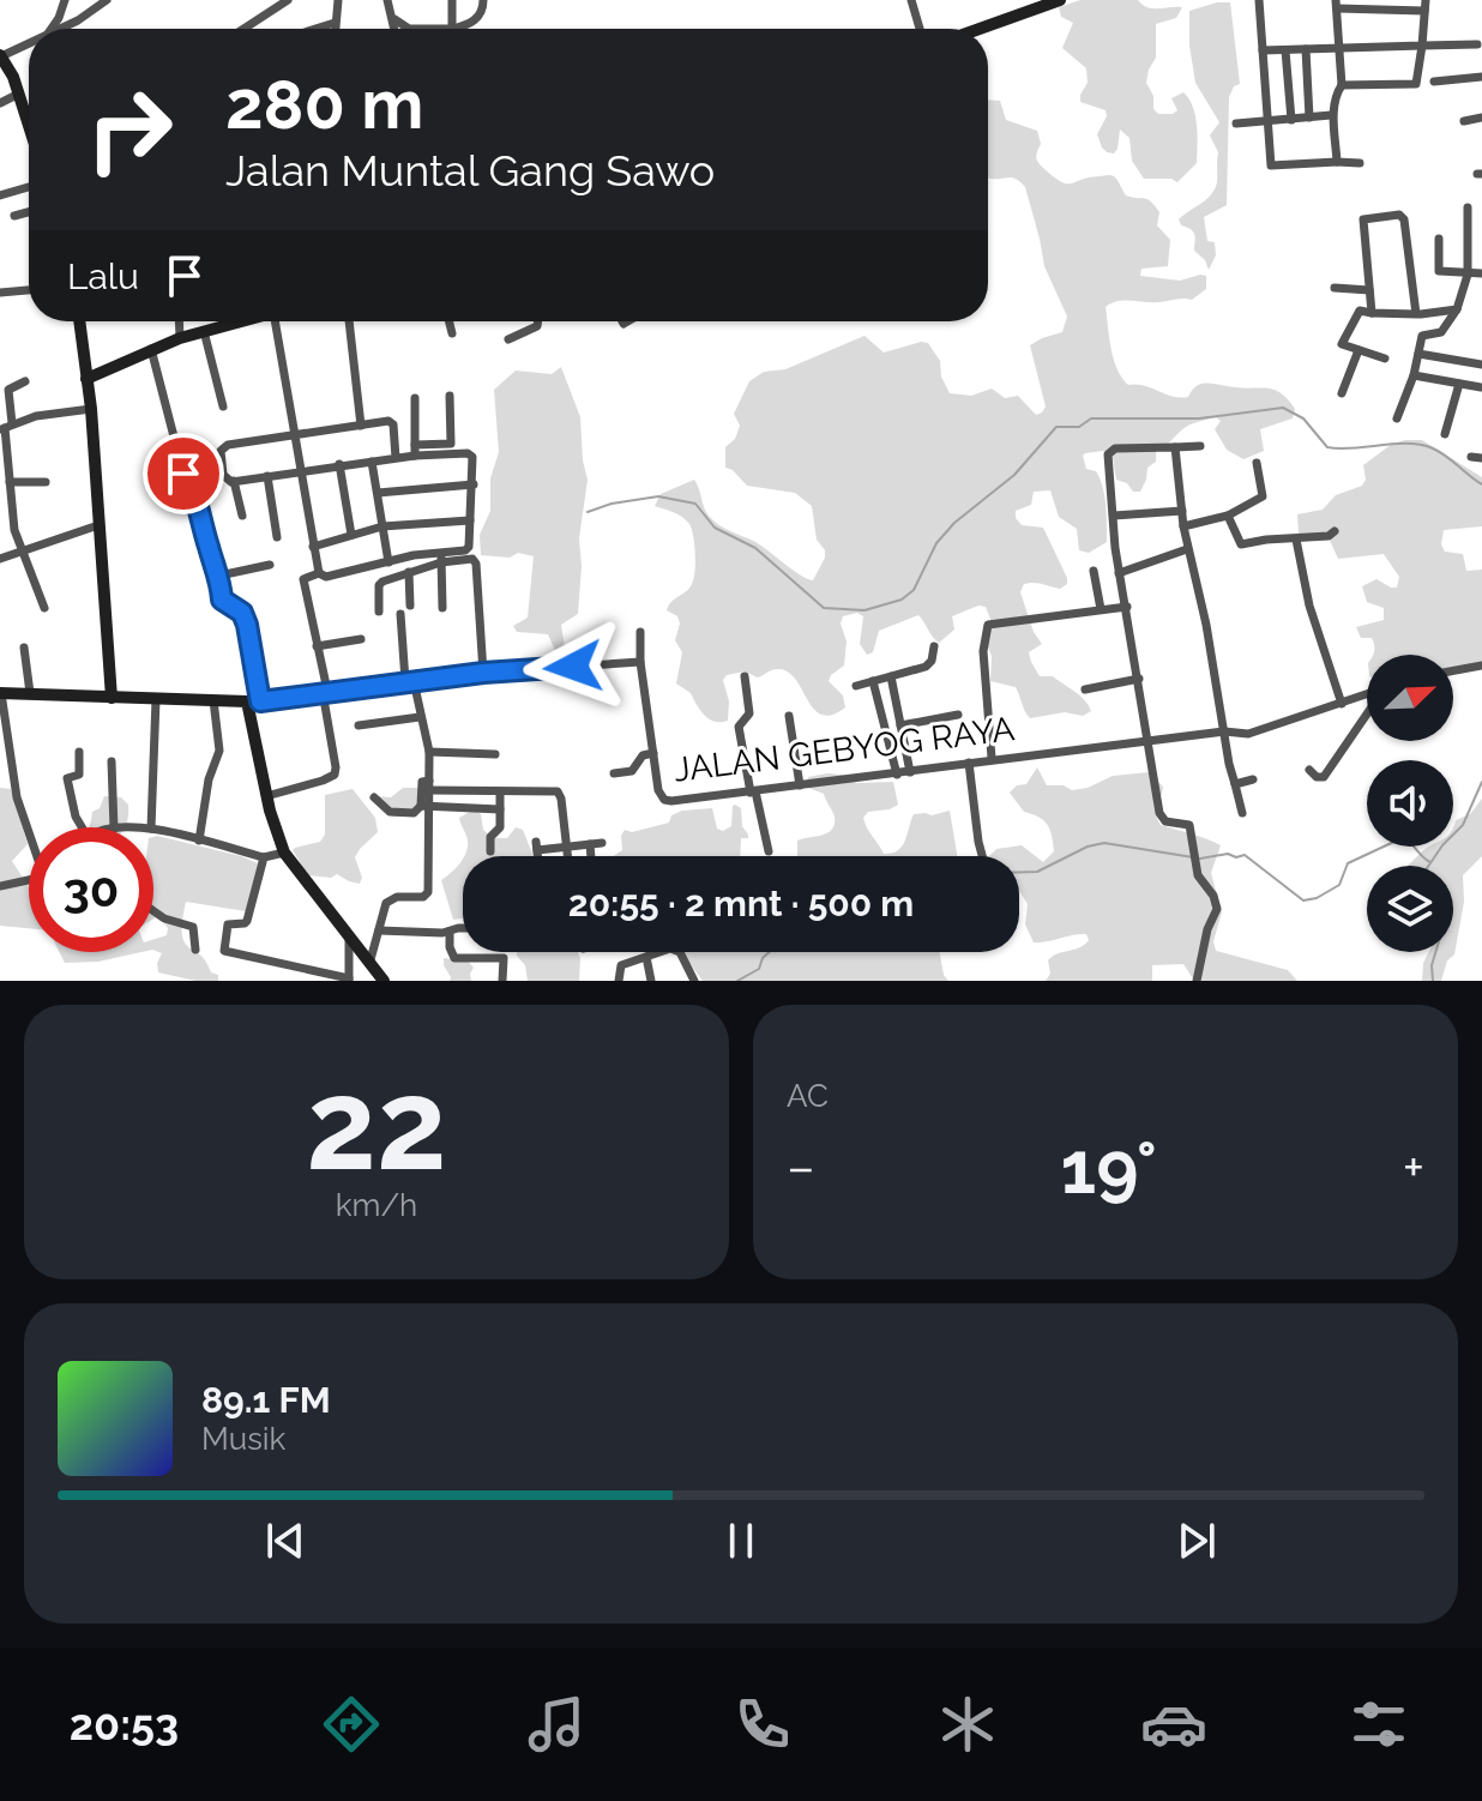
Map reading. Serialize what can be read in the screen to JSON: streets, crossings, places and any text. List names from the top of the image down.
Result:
{
  "streets": {
    "street": ["JALAN GEBYOG RAYA"]
  },
  "north": "top right",
  "page": {
    "turn": ["280 m", "Jalan Muntal Gang Sawo"],
    "then": "Lalu",
    "limit": "30",
    "trip": "20:55 · 2 mnt · 500 m",
    "tile": [
      ["22", "km/h"],
      "AC"
    ],
    "heat": ["−", "19°", "+"],
    "song": ["89.1 FM", "Musik"],
    "tabs": "20:53"
  }
}
